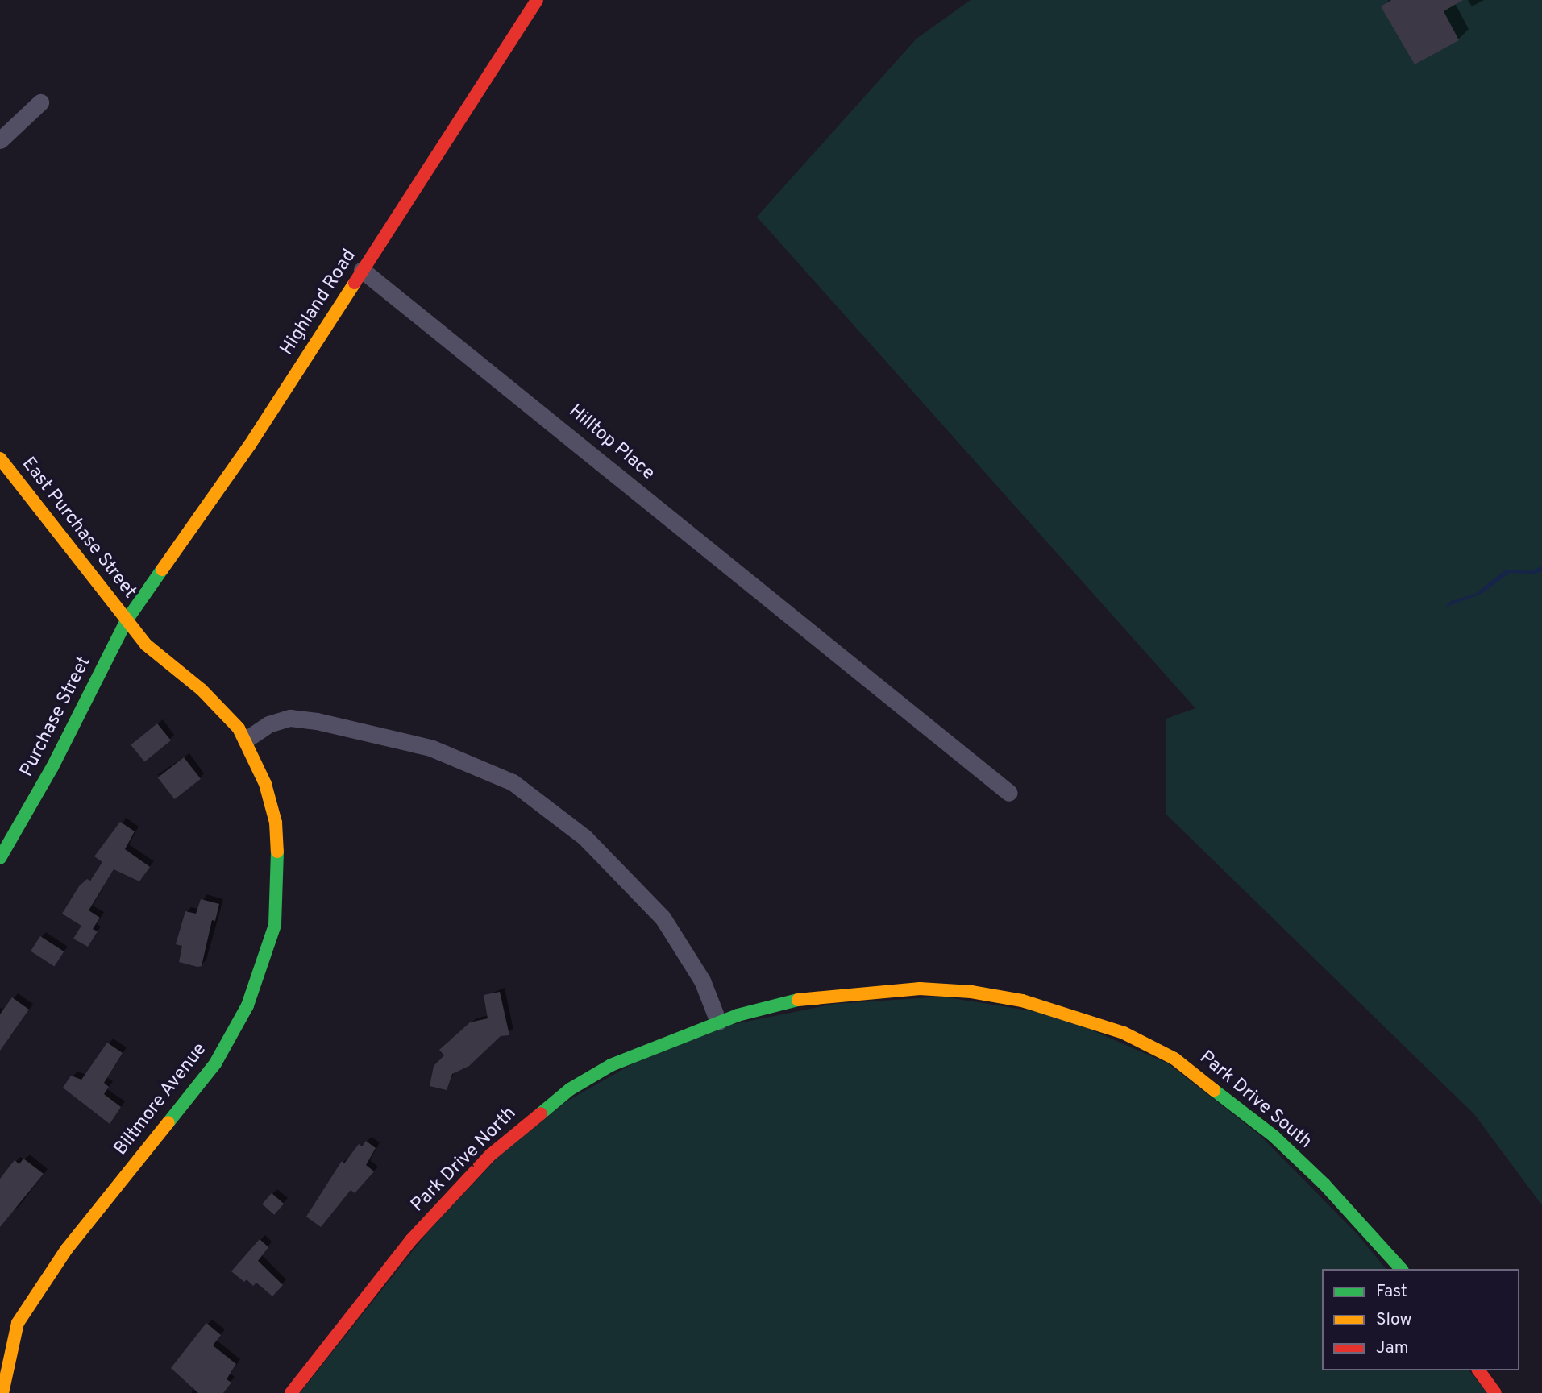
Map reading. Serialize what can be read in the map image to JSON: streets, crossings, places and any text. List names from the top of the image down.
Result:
{
  "streets": {
    "street": [
      "Highland Road",
      "Hilltop Place",
      "East Purchase Street",
      "Purchase Street",
      "Biltmore Avenue",
      "Park Drive South",
      "Park Drive North"
    ]
  },
  "crossings": [
    ["Highland Road", "Hilltop Place"],
    ["Highland Road", "East Purchase Street"],
    ["Highland Road", "Purchase Street"],
    ["Highland Road", "Biltmore Avenue"],
    ["East Purchase Street", "Purchase Street"],
    ["East Purchase Street", "Biltmore Avenue"],
    ["Purchase Street", "Biltmore Avenue"],
    ["Park Drive South", "Park Drive North"]
  ],
  "legend": ["Fast", "Slow", "Jam"]
}
